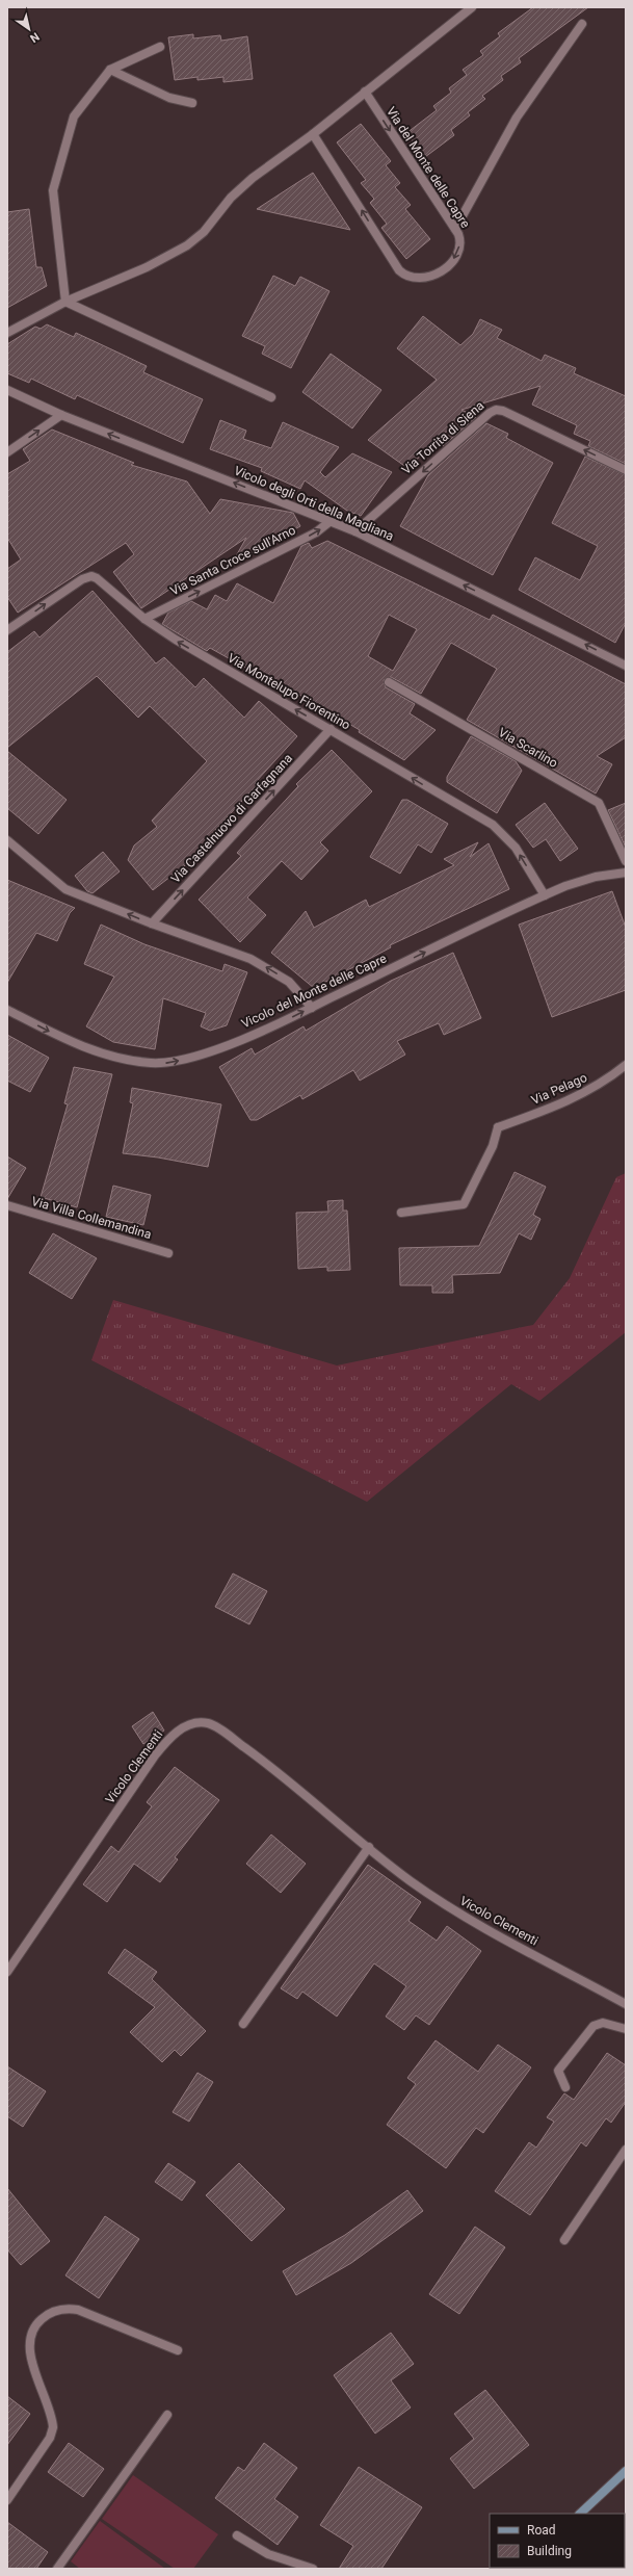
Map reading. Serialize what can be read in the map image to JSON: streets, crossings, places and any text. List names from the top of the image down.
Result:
{
  "streets": {
    "street": [
      "Via del Monte delle Capre",
      "Via Torrita di Siena",
      "Vicolo degli Orti della Magliana",
      "Via Santa Croce sull'Arno",
      "Via Montelupo Fiorentino",
      "Via Scarlino",
      "Via Castelnuovo di Garfagnana",
      "Vicolo del Monte delle Capre",
      "Via Pelago",
      "Via Villa Collemandina",
      "Vicolo Clementi"
    ]
  },
  "crossings": [
    ["Via Torrita di Siena", "Vicolo degli Orti della Magliana"],
    ["Vicolo degli Orti della Magliana", "Via Santa Croce sull'Arno"],
    ["Via Santa Croce sull'Arno", "Via Montelupo Fiorentino"],
    ["Via Montelupo Fiorentino", "Via Castelnuovo di Garfagnana"],
    ["Via Montelupo Fiorentino", "Vicolo del Monte delle Capre"]
  ],
  "one_way": [
    "Via Torrita di Siena",
    "Vicolo degli Orti della Magliana",
    "Via Santa Croce sull'Arno",
    "Via Castelnuovo di Garfagnana",
    "Vicolo del Monte delle Capre"
  ],
  "legend": ["Road", "Building"],
  "north": "bottom right"
}
